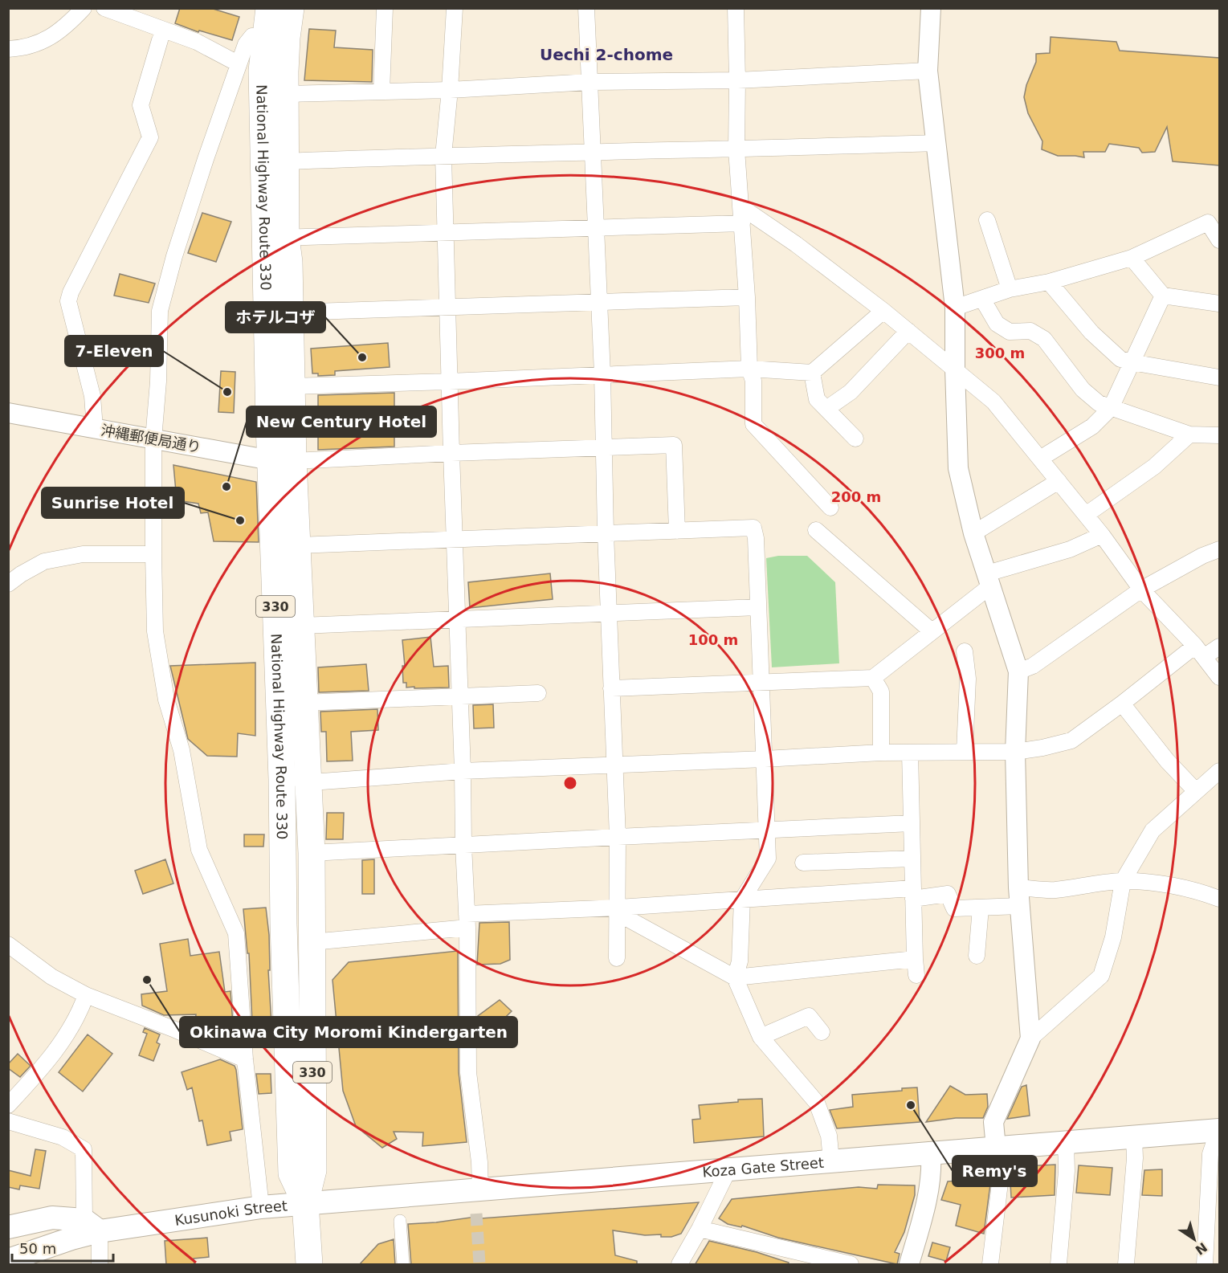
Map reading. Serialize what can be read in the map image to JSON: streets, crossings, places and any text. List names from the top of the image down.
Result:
{
  "streets": {
    "highway": ["National Highway Route 330", "330"],
    "main road": ["Koza Gate Street", "Kusunoki Street"],
    "street": ["沖縄郵便局通り"]
  },
  "crossings": [
    ["National Highway Route 330", "沖縄郵便局通り"],
    ["National Highway Route 330", "Koza Gate Street"],
    ["National Highway Route 330", "Kusunoki Street"],
    ["Koza Gate Street", "Kusunoki Street"]
  ],
  "districts": ["Uechi 2-chome"],
  "places": [
    "ホテルコザ",
    "7-Eleven",
    "New Century Hotel",
    "Sunrise Hotel",
    "Okinawa City Moromi Kindergarten",
    "Remy's"
  ],
  "scale_bar": "50 m",
  "north": "bottom right",
  "rings": ["300 m", "200 m", "100 m"]
}
